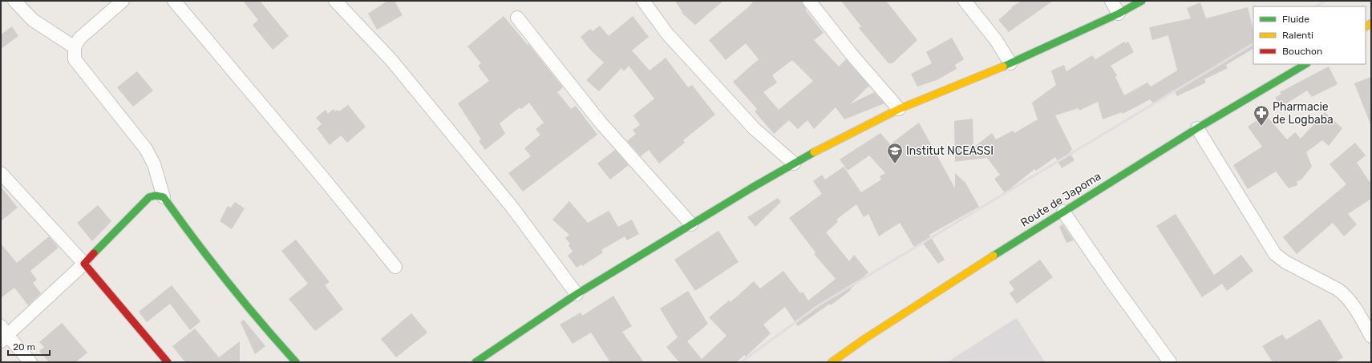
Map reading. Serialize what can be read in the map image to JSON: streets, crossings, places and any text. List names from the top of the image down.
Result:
{
  "streets": {
    "main road": ["Route de Japoma"]
  },
  "places": {
    "pharmacy": ["Pharmacie de Logbaba"],
    "school or university": ["Institut NCEASSI"]
  },
  "legend": ["Fluide", "Ralenti", "Bouchon"],
  "scale_bar": "20 m"
}
